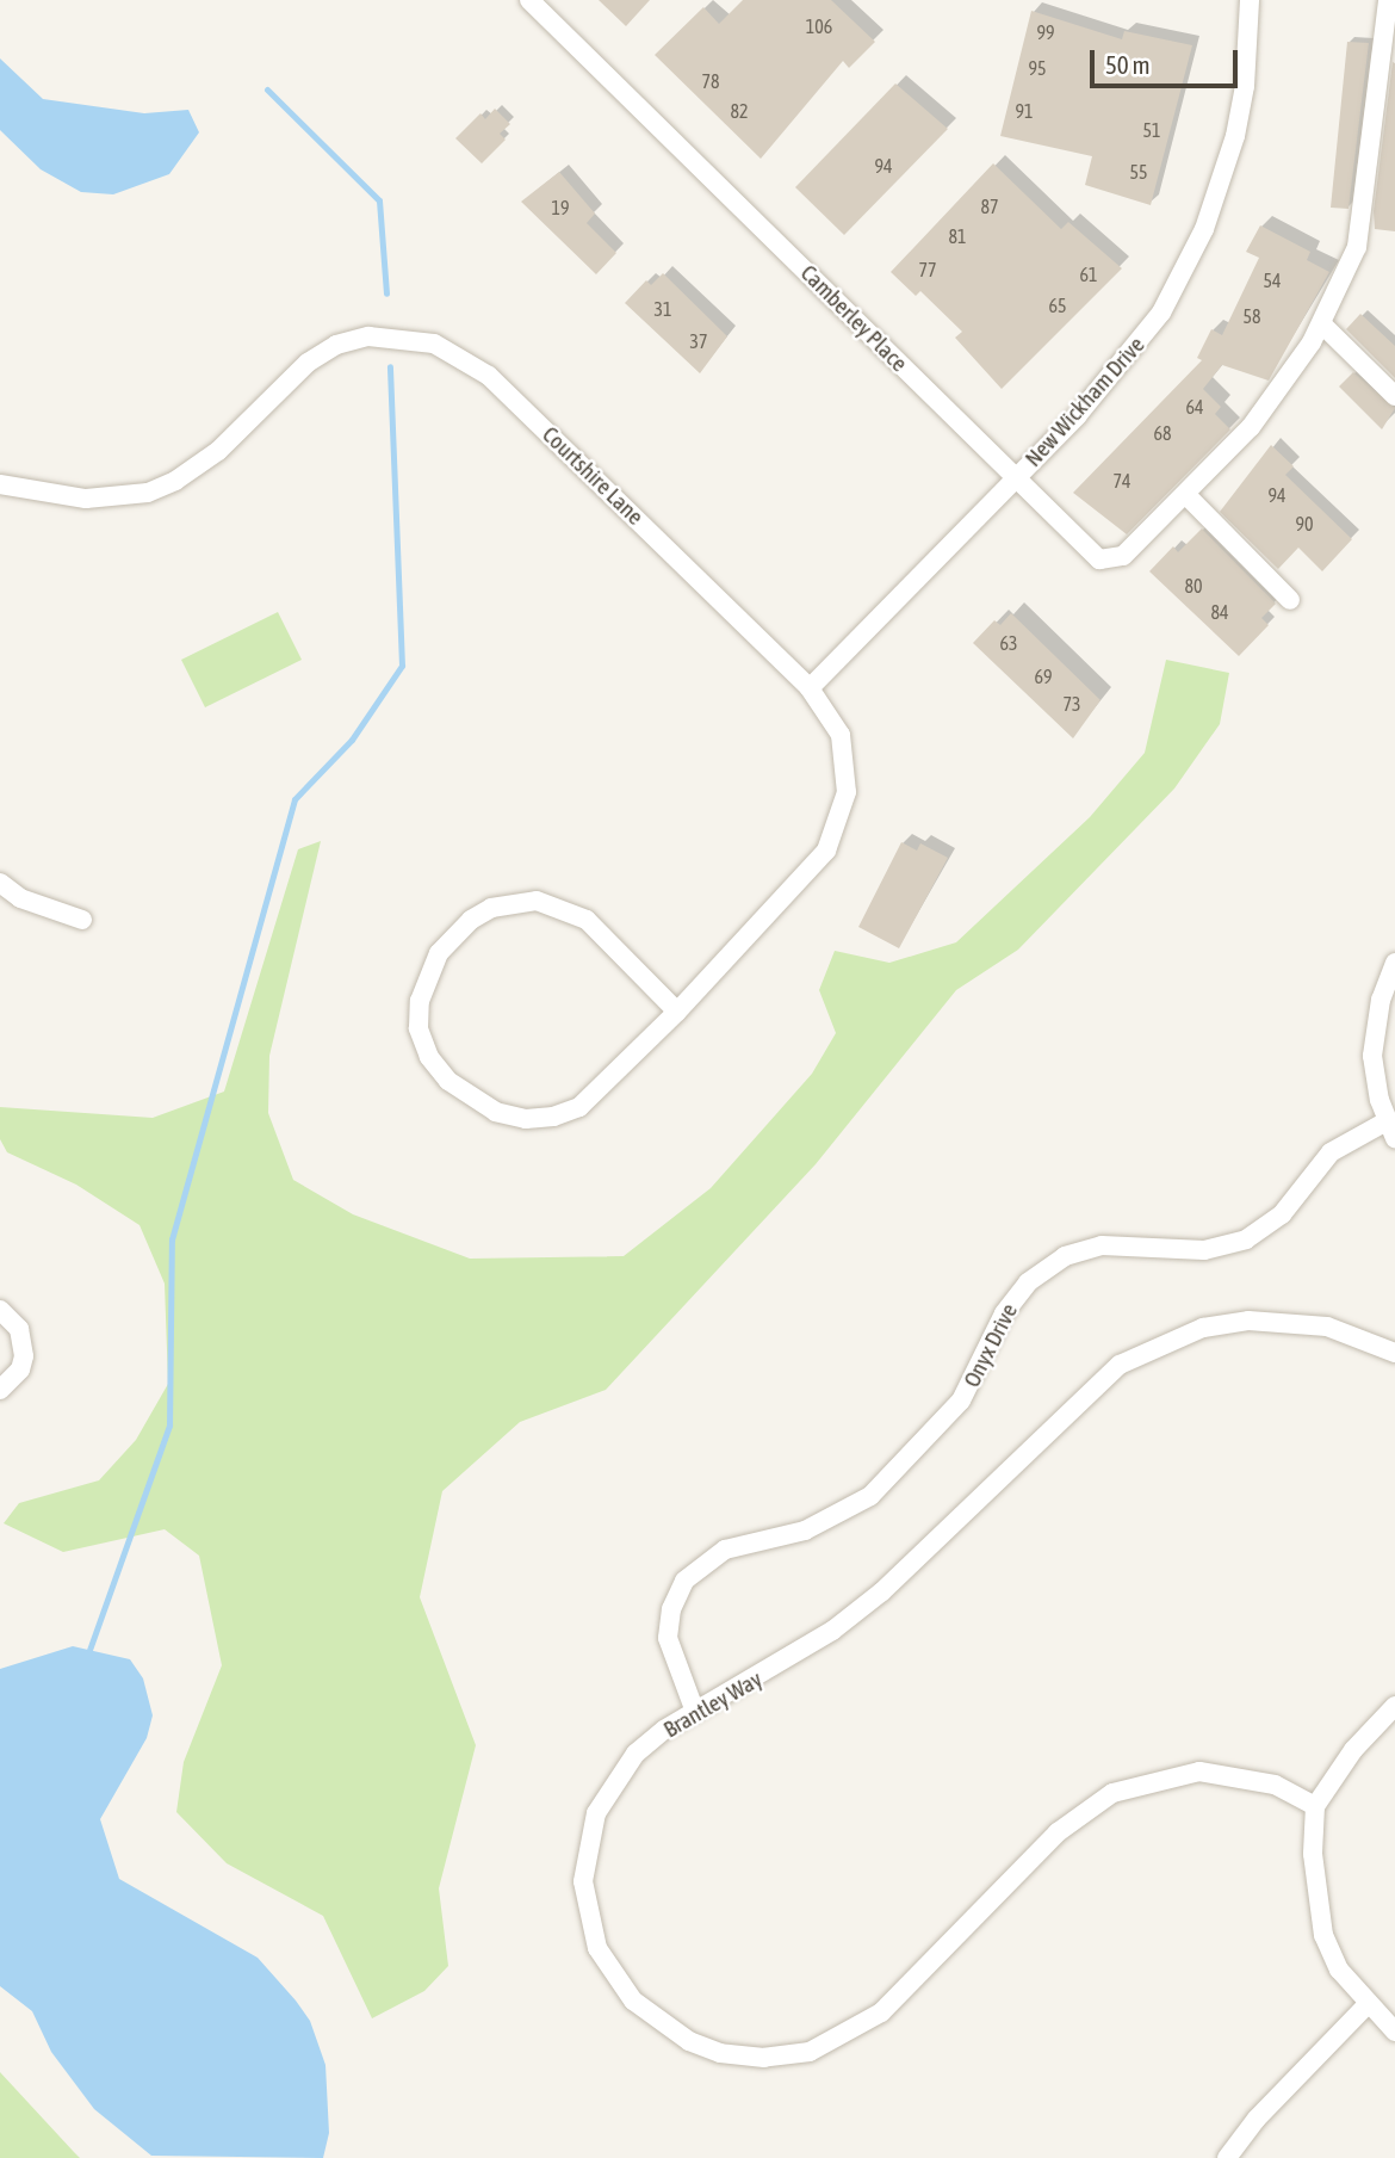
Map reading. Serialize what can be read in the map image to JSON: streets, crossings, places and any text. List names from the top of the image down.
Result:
{
  "streets": {
    "street": [
      "Camberley Place",
      "New Wickham Drive",
      "Courtshire Lane",
      "Onyx Drive",
      "Brantley Way"
    ]
  },
  "crossings": [
    ["Camberley Place", "New Wickham Drive"],
    ["New Wickham Drive", "Courtshire Lane"],
    ["Onyx Drive", "Brantley Way"]
  ],
  "house_numbers": [
    "106",
    "99",
    "95",
    "78",
    "82",
    "91",
    "51",
    "94",
    "55",
    "87",
    "19",
    "81",
    "77",
    "61",
    "54",
    "65",
    "31",
    "58",
    "37",
    "64",
    "68",
    "74",
    "94",
    "90",
    "80",
    "84",
    "63",
    "69",
    "73"
  ],
  "scale_bar": "50 m"
}
